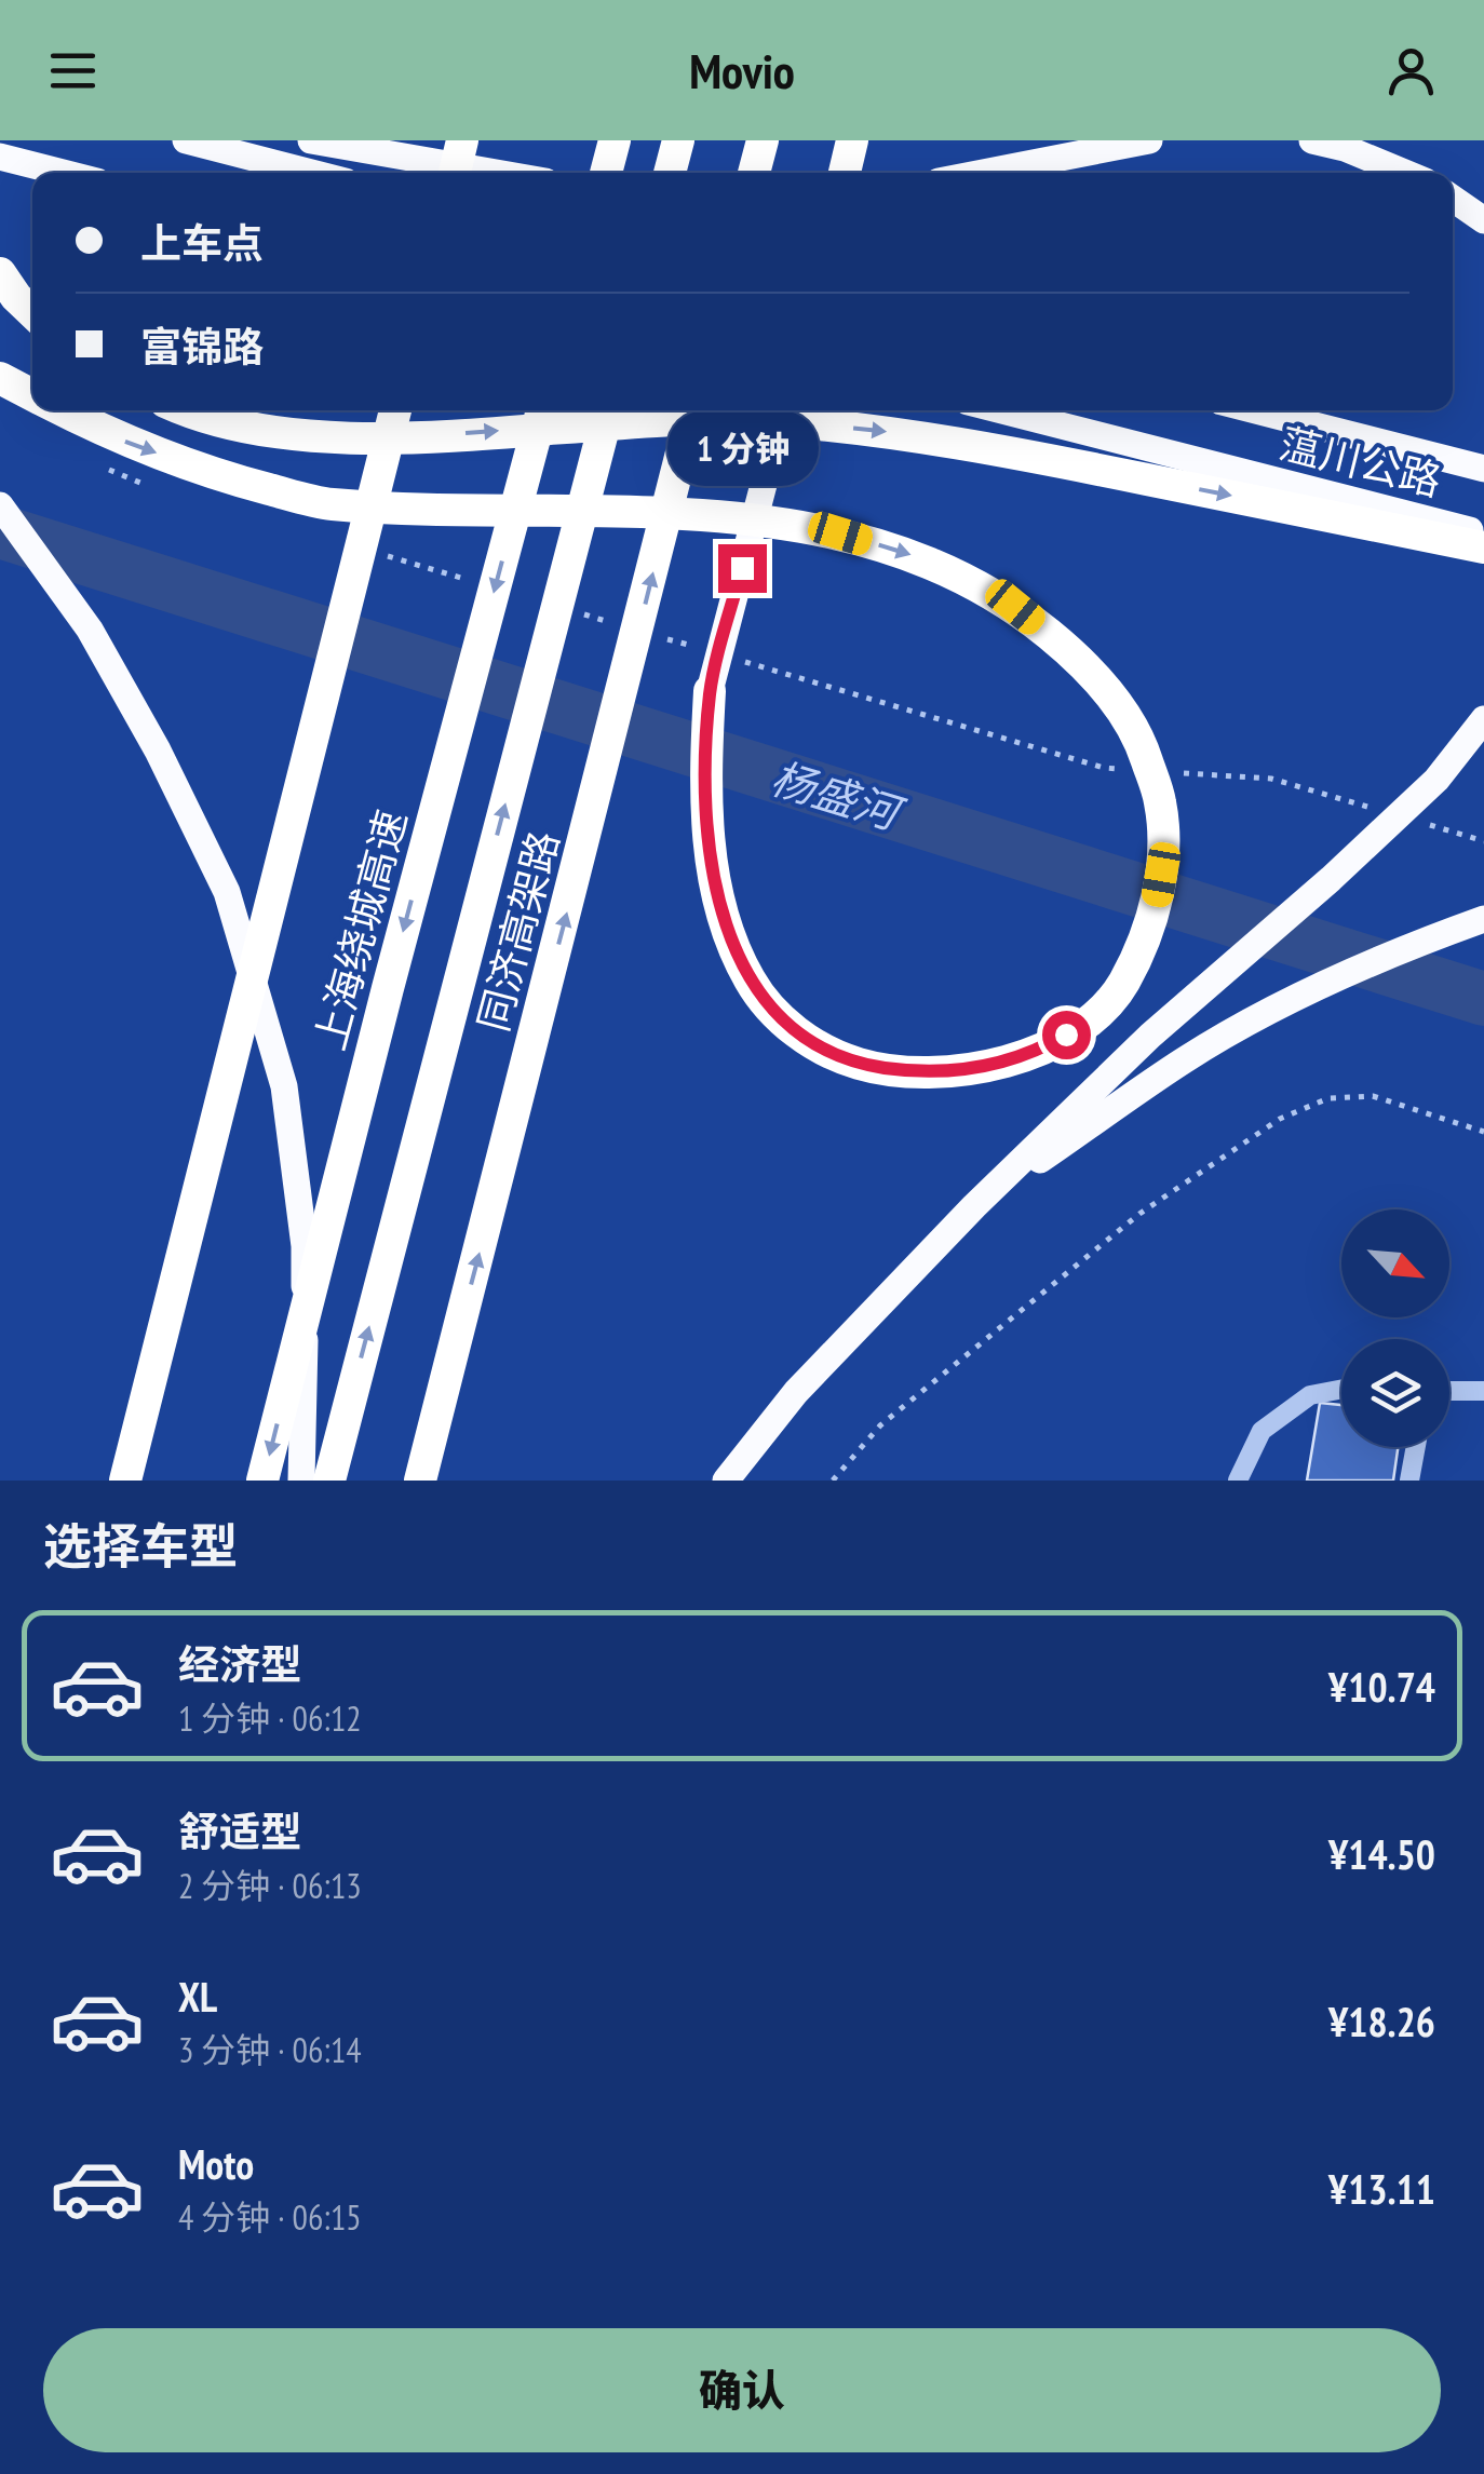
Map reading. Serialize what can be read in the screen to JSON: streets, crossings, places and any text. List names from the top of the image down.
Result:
{
  "streets": {
    "highway": ["上海绕城高速", "同济高架路"],
    "main road": ["蕰川公路"]
  },
  "water": ["杨盛河"],
  "north": "bottom right",
  "page": {
    "header": "Movio",
    "banner": ["上车点", "富锦路"],
    "bubble": "1 分钟",
    "heading": "选择车型",
    "list": [
      {
        "name": "经济型",
        "note": "1 分钟 · 06:12",
        "value": "¥10.74"
      },
      {
        "name": "舒适型",
        "note": "2 分钟 · 06:13",
        "value": "¥14.50"
      },
      {
        "name": "XL",
        "note": "3 分钟 · 06:14",
        "value": "¥18.26"
      },
      {
        "name": "Moto",
        "note": "4 分钟 · 06:15",
        "value": "¥13.11"
      }
    ],
    "buttons": "确认"
  }
}
